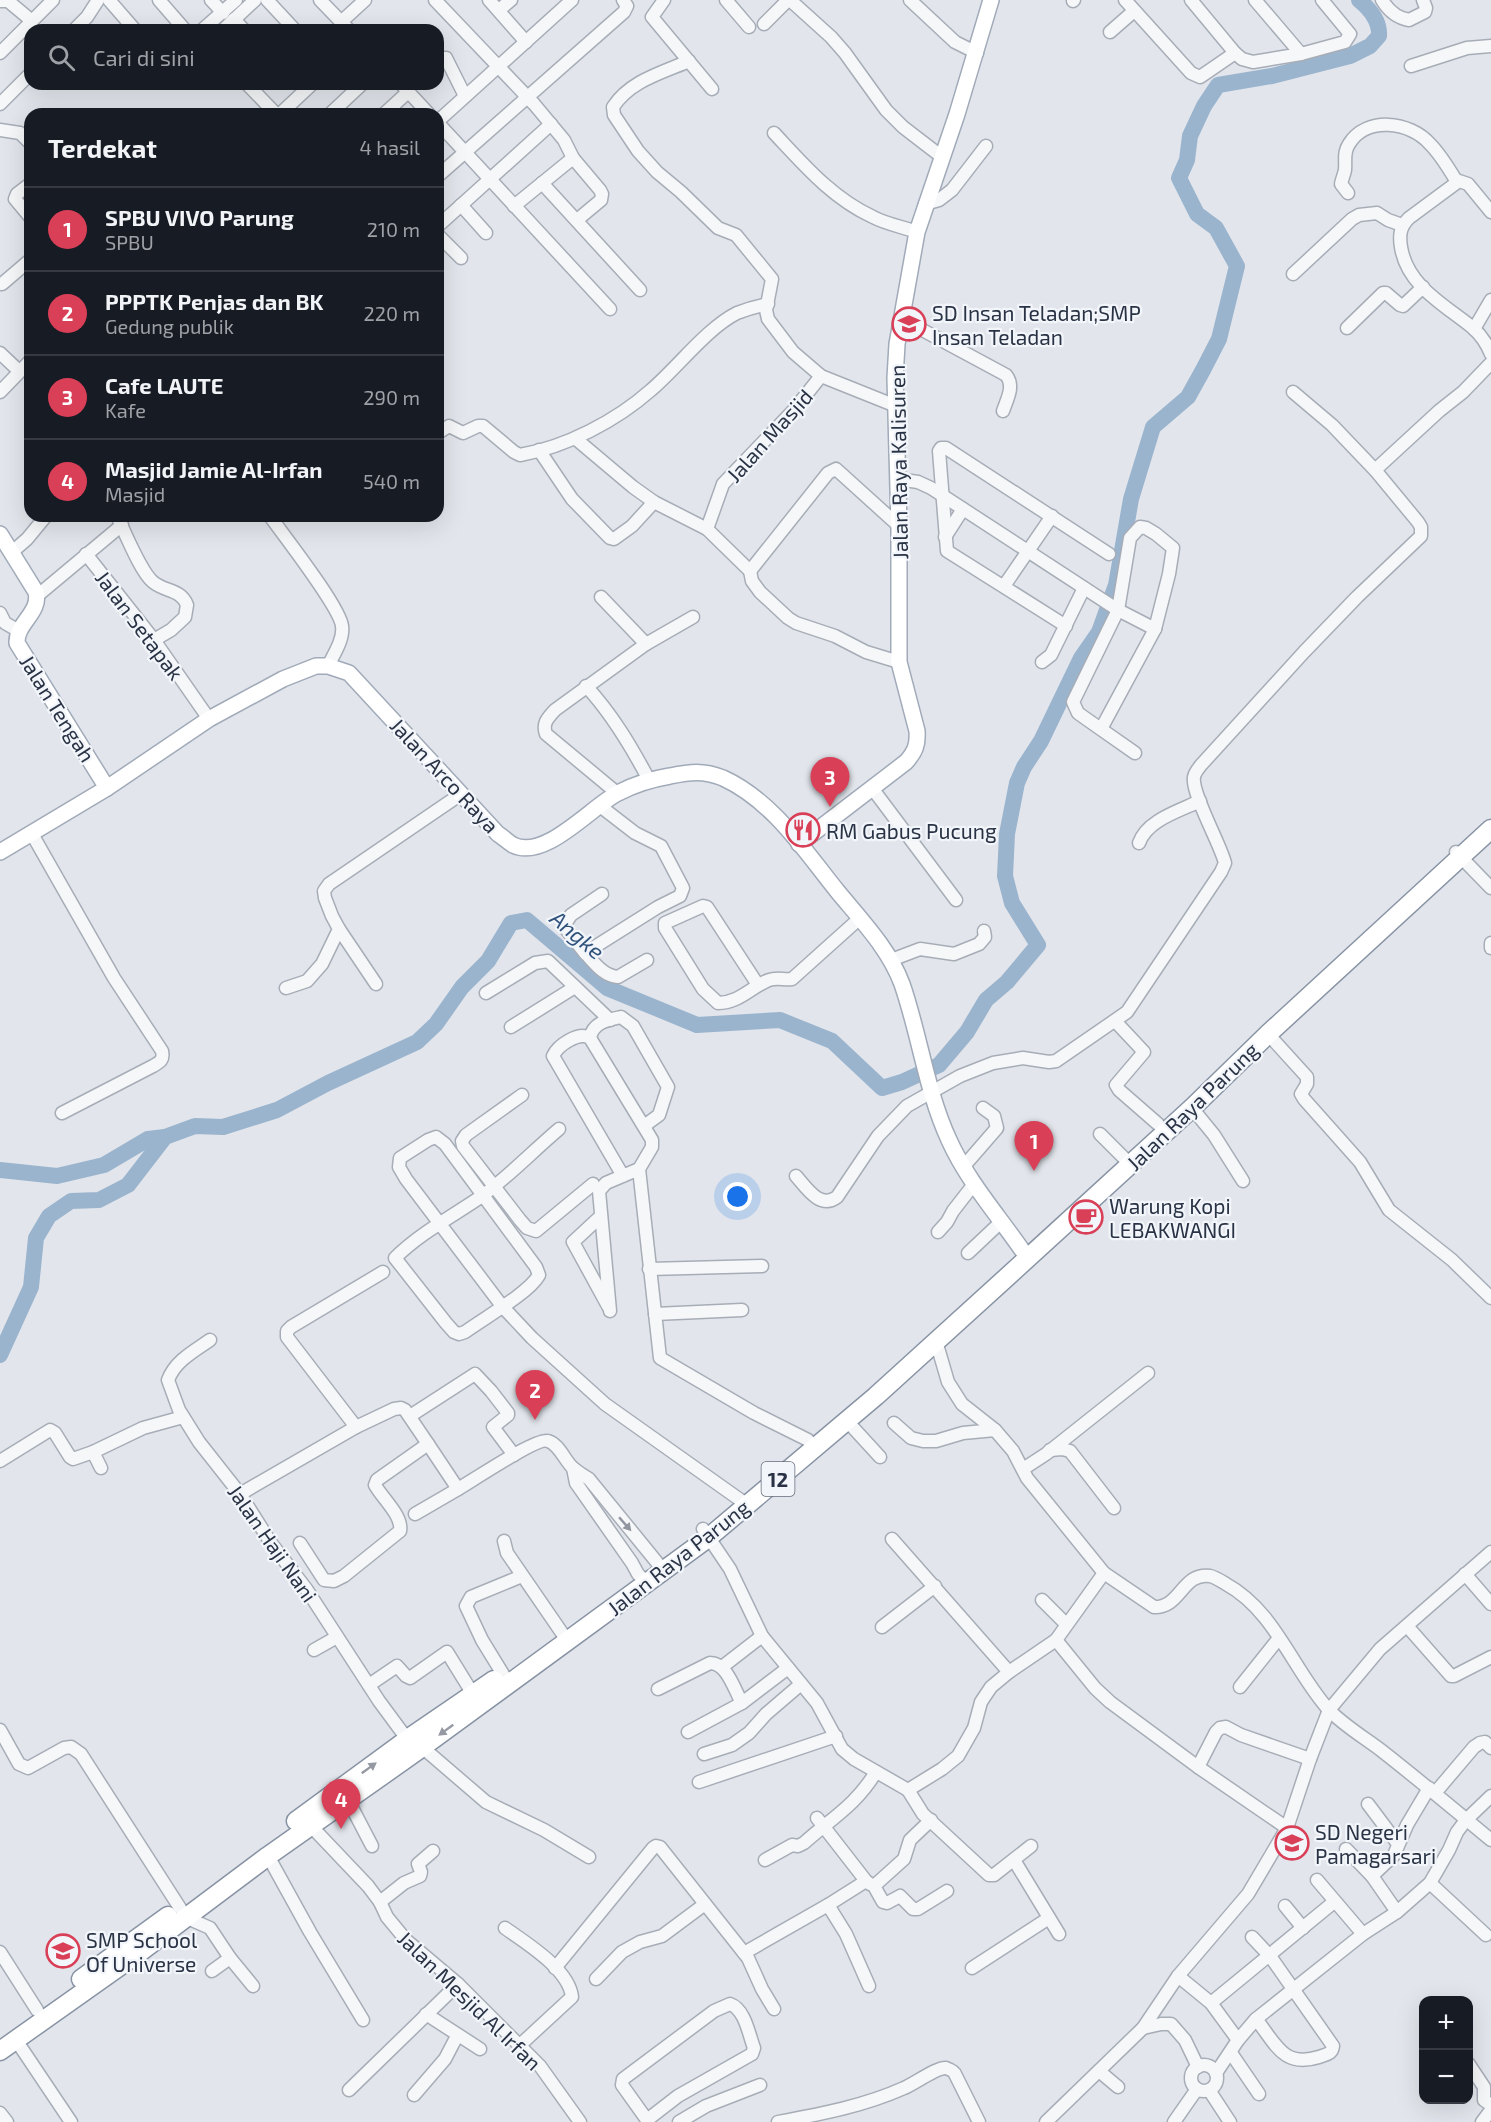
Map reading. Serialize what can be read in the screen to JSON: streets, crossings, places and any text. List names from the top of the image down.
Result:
{
  "streets": {
    "highway": ["Jalan Raya Parung", "12"],
    "main road": ["Jalan Raya Kalisuren", "Jalan Tengah", "Jalan Arco Raya"],
    "street": [
      "Jalan Masjid",
      "Jalan Setapak",
      "Jalan Haji Nani",
      "Jalan Mesjid Al Irfan"
    ]
  },
  "crossings": [
    ["Jalan Raya Kalisuren", "Jalan Arco Raya"],
    ["Jalan Setapak", "Jalan Tengah"],
    ["Jalan Raya Parung", "Jalan Haji Nani"],
    ["Jalan Raya Parung", "Jalan Mesjid Al Irfan"]
  ],
  "water": ["Angke"],
  "places": {
    "school or university": ["SD Insan Teladan;SMP Insan Teladan", "SD Negeri Pamagarsari", "SMP School Of Universe"],
    "restaurant": ["RM Gabus Pucung"],
    "cafe": ["Warung Kopi LEBAKWANGI"]
  },
  "page": {
    "search": "Cari di sini",
    "heading": ["Terdekat", "4 hasil"],
    "list": [
      {
        "mark": "1",
        "name": "SPBU VIVO Parung",
        "note": "SPBU",
        "value": "210 m"
      },
      {
        "mark": "2",
        "name": "PPPTK Penjas dan BK",
        "note": "Gedung publik",
        "value": "220 m"
      },
      {
        "mark": "3",
        "name": "Cafe LAUTE",
        "note": "Kafe",
        "value": "290 m"
      },
      {
        "mark": "4",
        "name": "Masjid Jamie Al-Irfan",
        "note": "Masjid",
        "value": "540 m"
      }
    ],
    "pins": [
      "3",
      "1",
      "2",
      "4"
    ],
    "map_buttons": ["+", "−"]
  }
}
